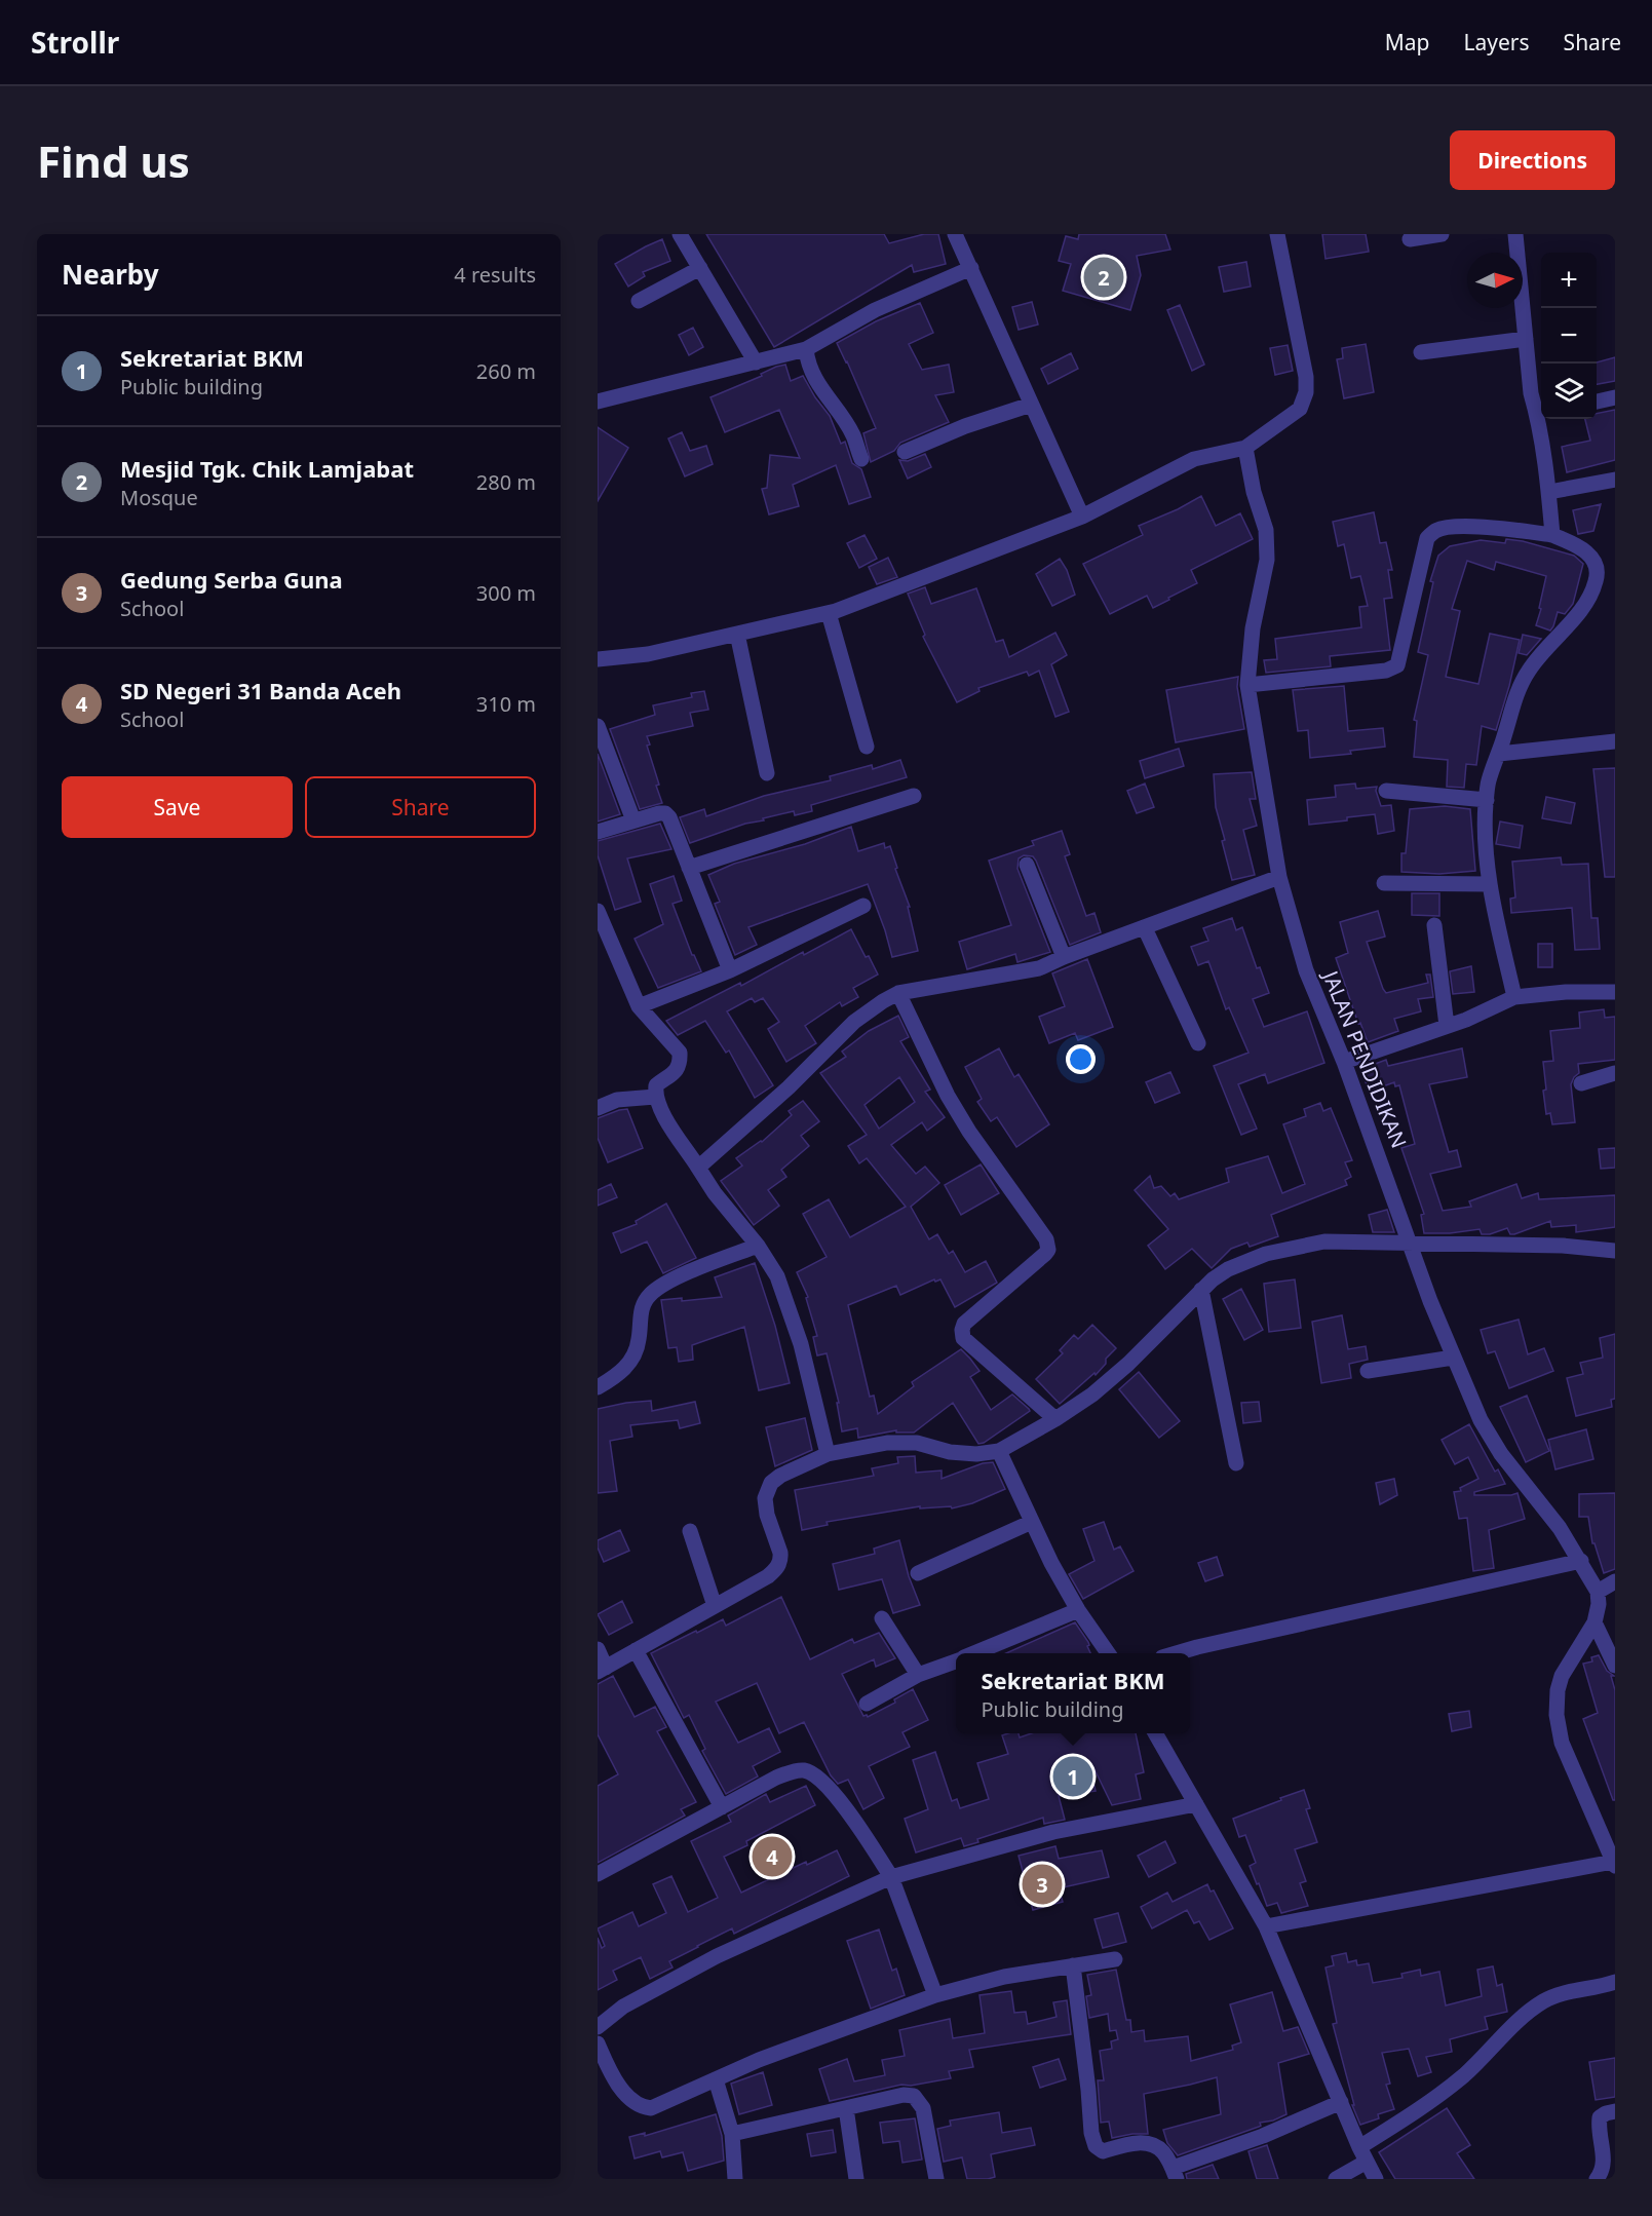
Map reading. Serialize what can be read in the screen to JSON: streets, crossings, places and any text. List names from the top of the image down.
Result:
{
  "streets": {
    "street": ["JALAN PENDIDIKAN"]
  },
  "north": "right",
  "page": {
    "header": "Strollr",
    "nav": ["Map", "Layers", "Share"],
    "buttons": [
      "Directions",
      ["Save", "Share"]
    ],
    "title": "Find us",
    "heading": ["Nearby", "4 results"],
    "map_buttons": ["+", "−"],
    "pins": [
      "2",
      "1",
      "4",
      "3"
    ],
    "list": [
      {
        "mark": "1",
        "name": "Sekretariat BKM",
        "note": "Public building",
        "value": "260 m"
      },
      {
        "mark": "2",
        "name": "Mesjid Tgk. Chik Lamjabat",
        "note": "Mosque",
        "value": "280 m"
      },
      {
        "mark": "3",
        "name": "Gedung Serba Guna",
        "note": "School",
        "value": "300 m"
      },
      {
        "mark": "4",
        "name": "SD Negeri 31 Banda Aceh",
        "note": "School",
        "value": "310 m"
      }
    ],
    "popup": ["Sekretariat BKM", "Public building"]
  }
}
